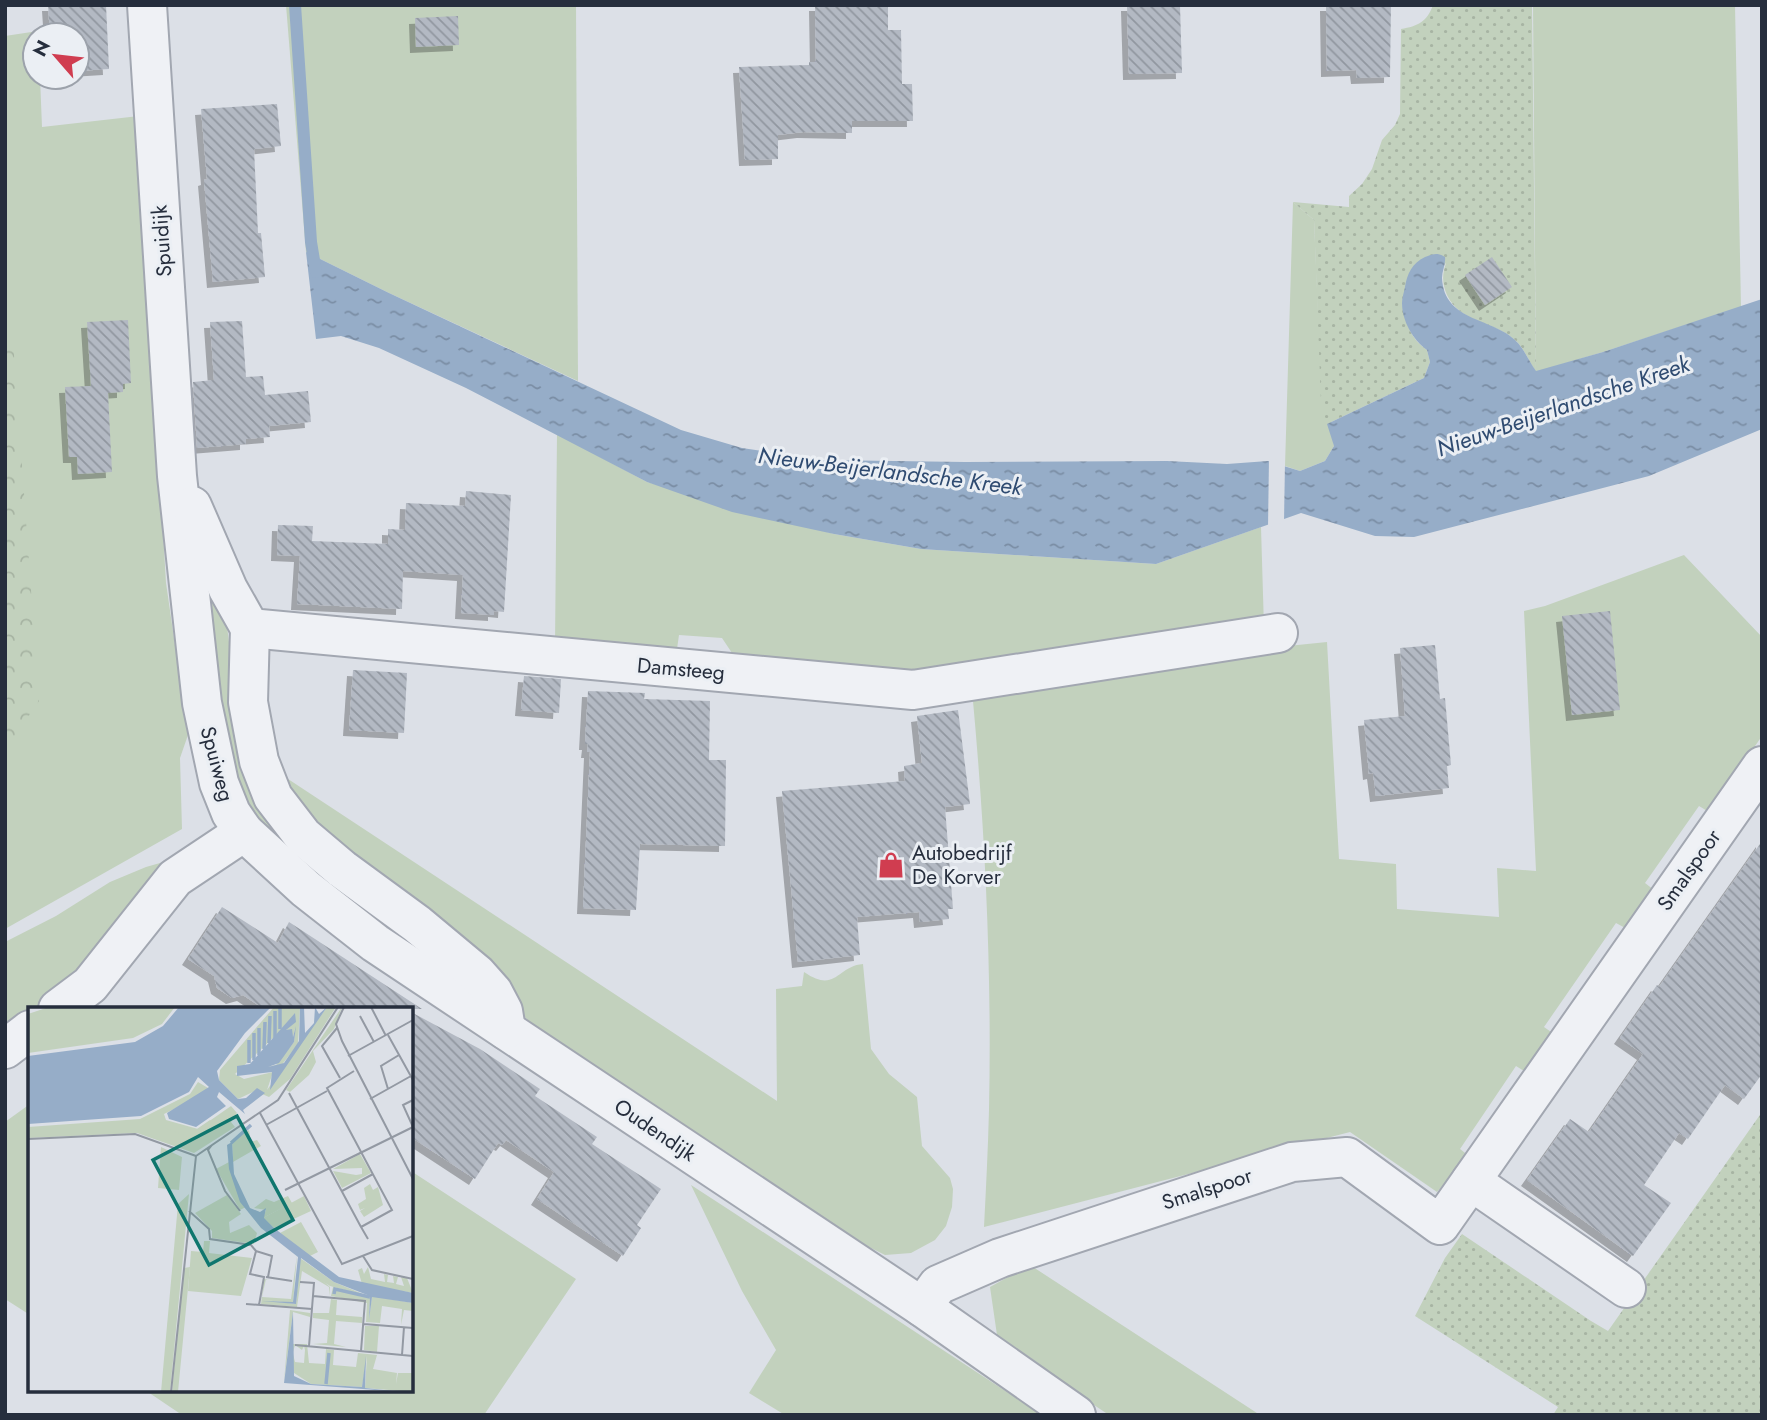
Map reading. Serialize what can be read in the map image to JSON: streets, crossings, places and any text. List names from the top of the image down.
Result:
{
  "streets": {
    "street": [
      "Spuidijk",
      "Damsteeg",
      "Spuiweg",
      "Smalspoor",
      "Oudendijk"
    ]
  },
  "crossings": [
    ["Spuidijk", "Spuiweg"],
    ["Spuiweg", "Oudendijk"],
    ["Smalspoor", "Oudendijk"]
  ],
  "water": ["Nieuw-Beijerlandsche Kreek"],
  "places": {
    "shop": ["Autobedrijf De Korver"]
  },
  "north": "top left"
}
